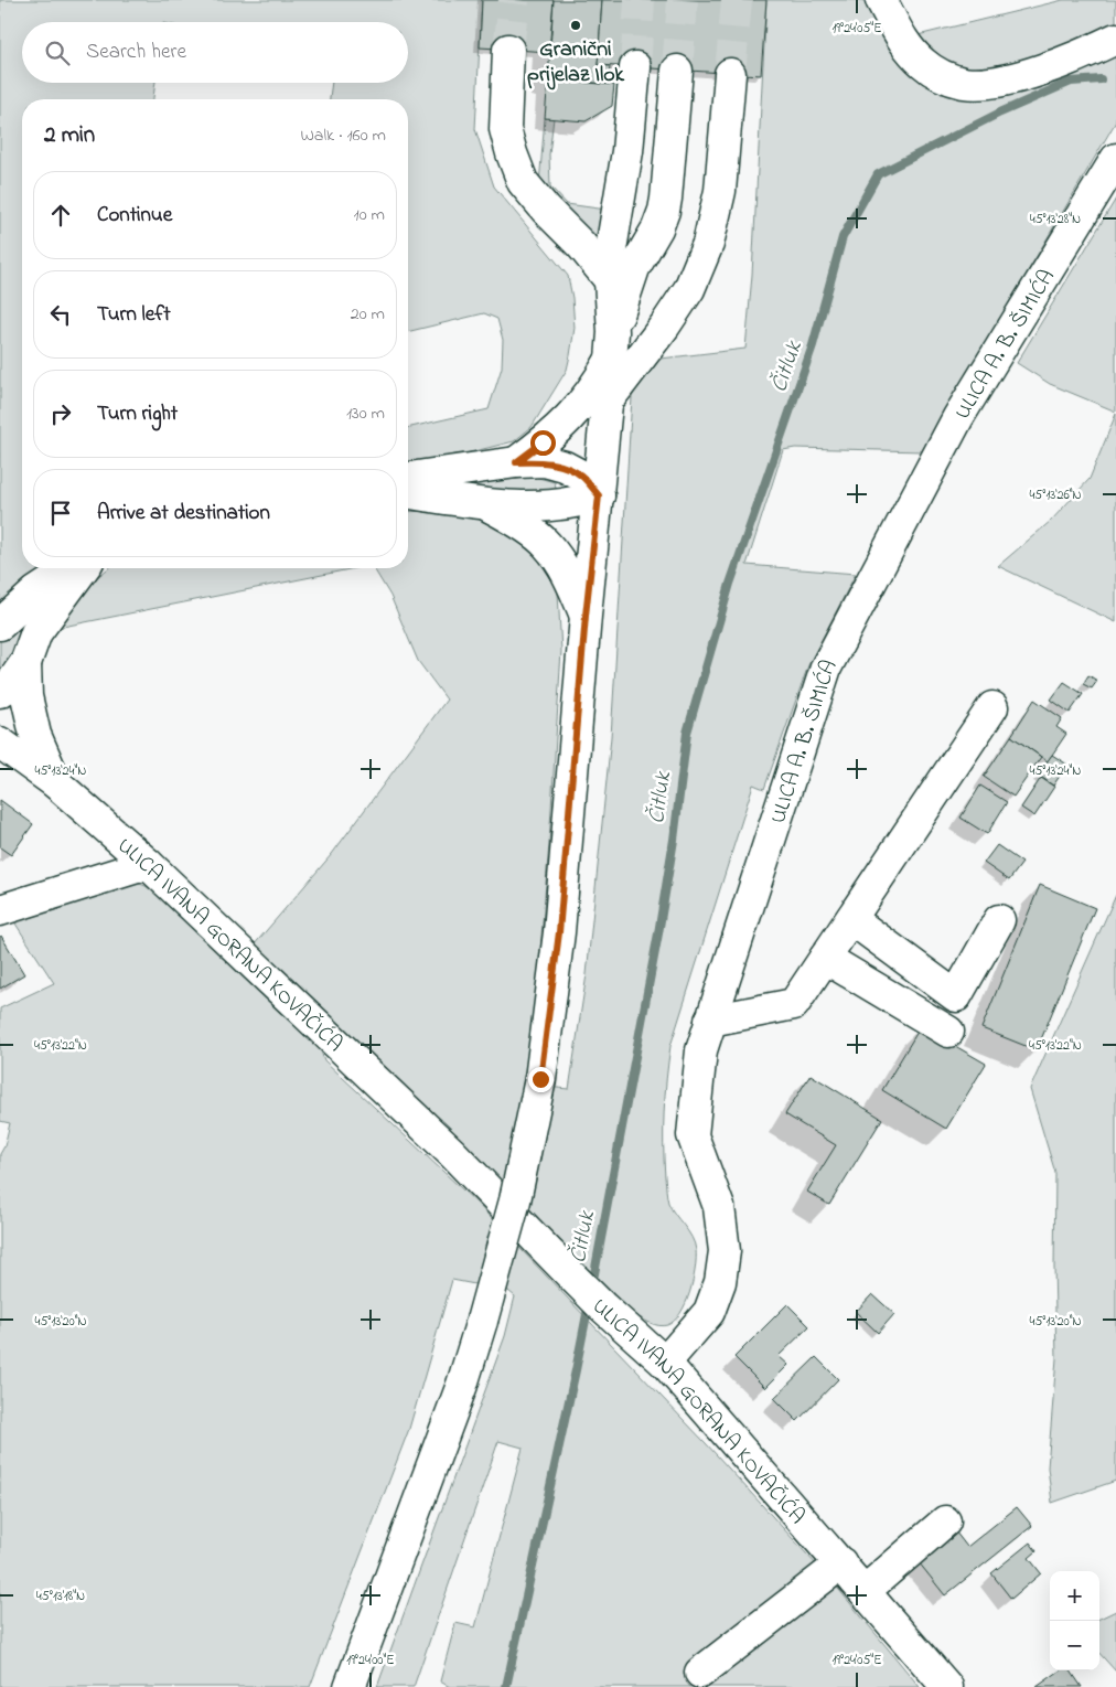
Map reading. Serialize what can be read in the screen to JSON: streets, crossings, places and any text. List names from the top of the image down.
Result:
{
  "streets": {
    "street": ["ULICA A. B. ŠIMIĆA", "ULICA IVANA GORANA KOVAČIĆA"]
  },
  "crossings": [
    ["ULICA A. B. ŠIMIĆA", "ULICA IVANA GORANA KOVAČIĆA"]
  ],
  "water": ["Čitluk"],
  "places": ["Granični prijelaz Ilok"],
  "page": {
    "search": "Search here",
    "heading": ["2 min", "Walk · 160 m"],
    "list": [
      ["Continue", "10 m"],
      ["Turn left", "20 m"],
      ["Turn right", "130 m"],
      "Arrive at destination"
    ],
    "map_buttons": ["+", "−"]
  },
  "coordinates": [
    "19°24'05\"E",
    "45°13'28\"N",
    "45°13'26\"N",
    "45°13'24\"N",
    "45°13'22\"N",
    "45°13'20\"N",
    "45°13'18\"N",
    "19°24'00\"E"
  ]
}
